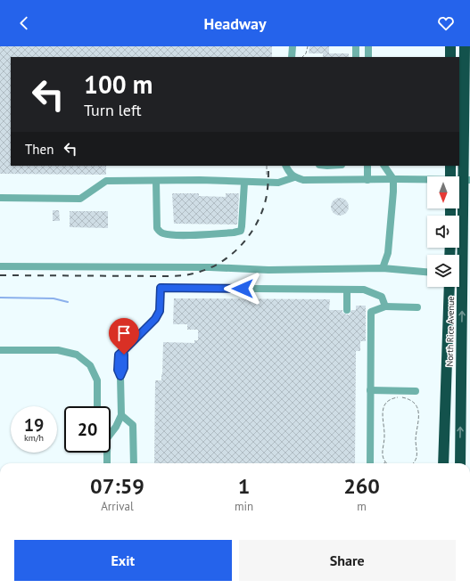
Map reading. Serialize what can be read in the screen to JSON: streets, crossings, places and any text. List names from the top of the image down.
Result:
{
  "streets": {
    "highway": ["North Rice Avenue"]
  },
  "north": "bottom",
  "page": {
    "header": "Headway",
    "turn": ["100 m", "Turn left"],
    "then": "Then",
    "speed": "19 km/h",
    "limit": "20",
    "eta": [
      "07:59",
      "Arrival",
      "1",
      "min",
      "260",
      "m"
    ],
    "buttons": ["Exit", "Share"]
  }
}
